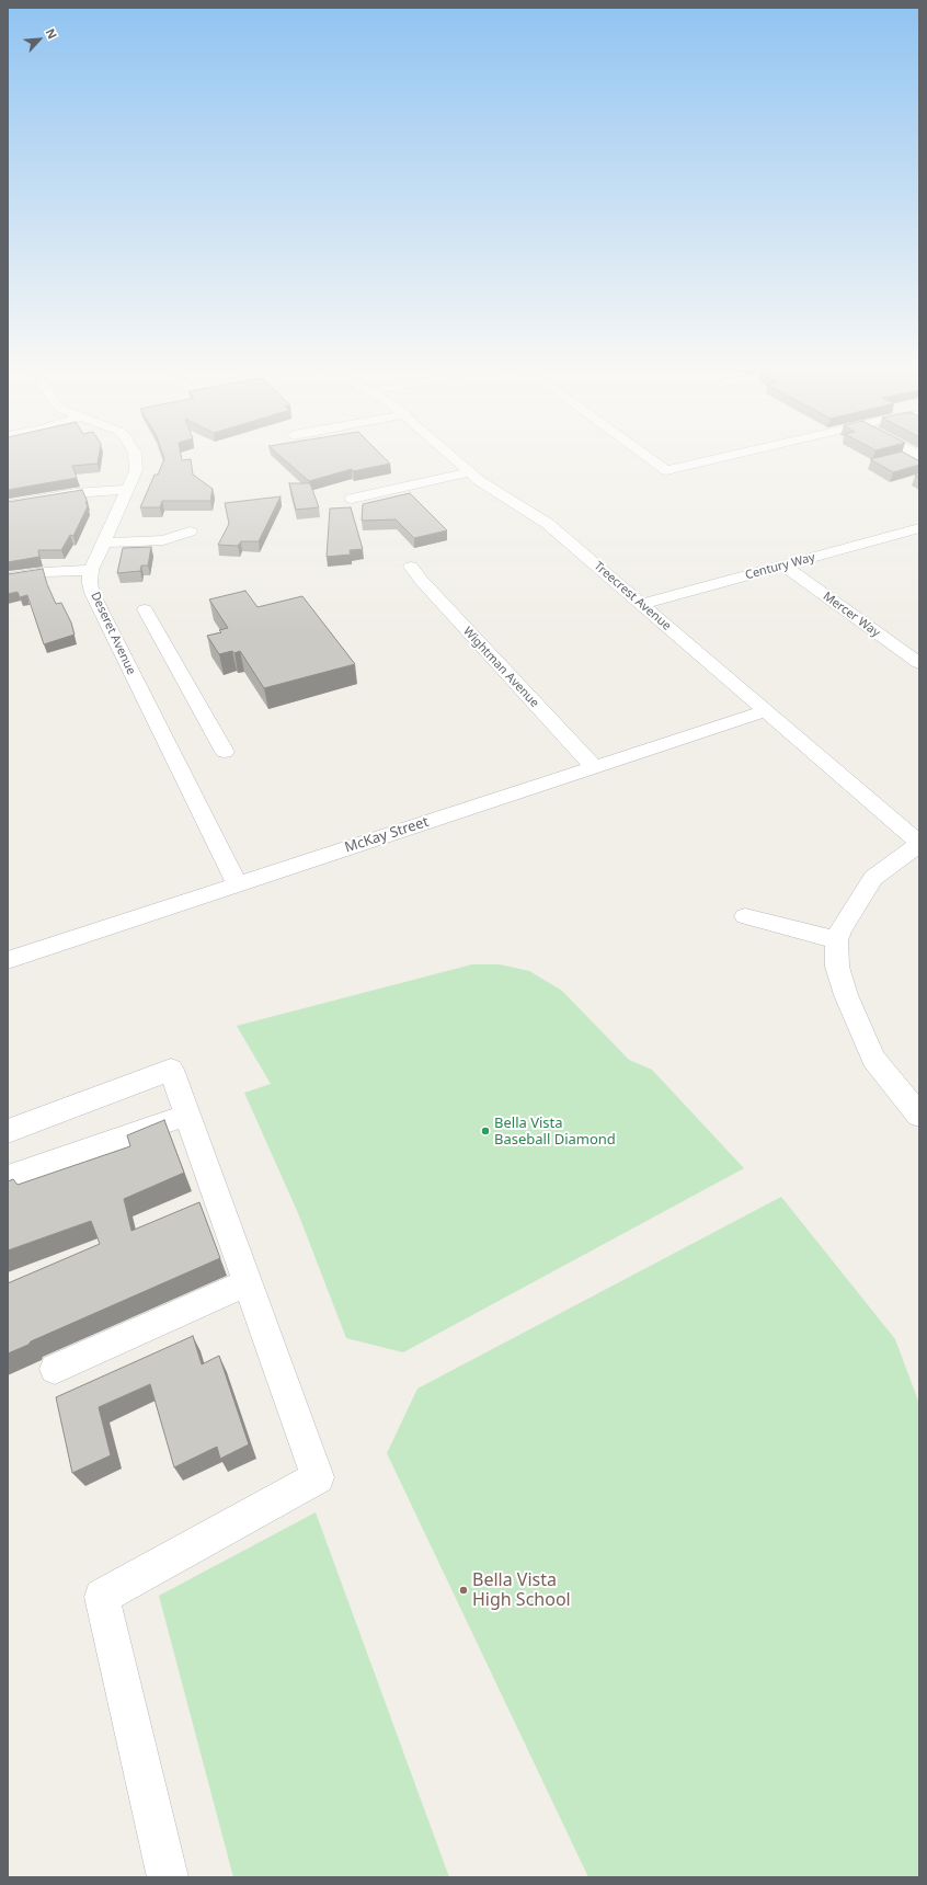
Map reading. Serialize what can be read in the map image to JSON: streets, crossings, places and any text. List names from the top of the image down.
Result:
{
  "streets": {
    "street": [
      "Century Way",
      "Treecrest Avenue",
      "Mercer Way",
      "Deseret Avenue",
      "Wightman Avenue",
      "McKay Street"
    ]
  },
  "crossings": [
    ["Century Way", "Treecrest Avenue"],
    ["Century Way", "Mercer Way"],
    ["Treecrest Avenue", "McKay Street"],
    ["Deseret Avenue", "McKay Street"],
    ["Wightman Avenue", "McKay Street"]
  ],
  "places": ["Bella Vista Baseball Diamond", "Bella Vista High School"],
  "north": "top right"
}
